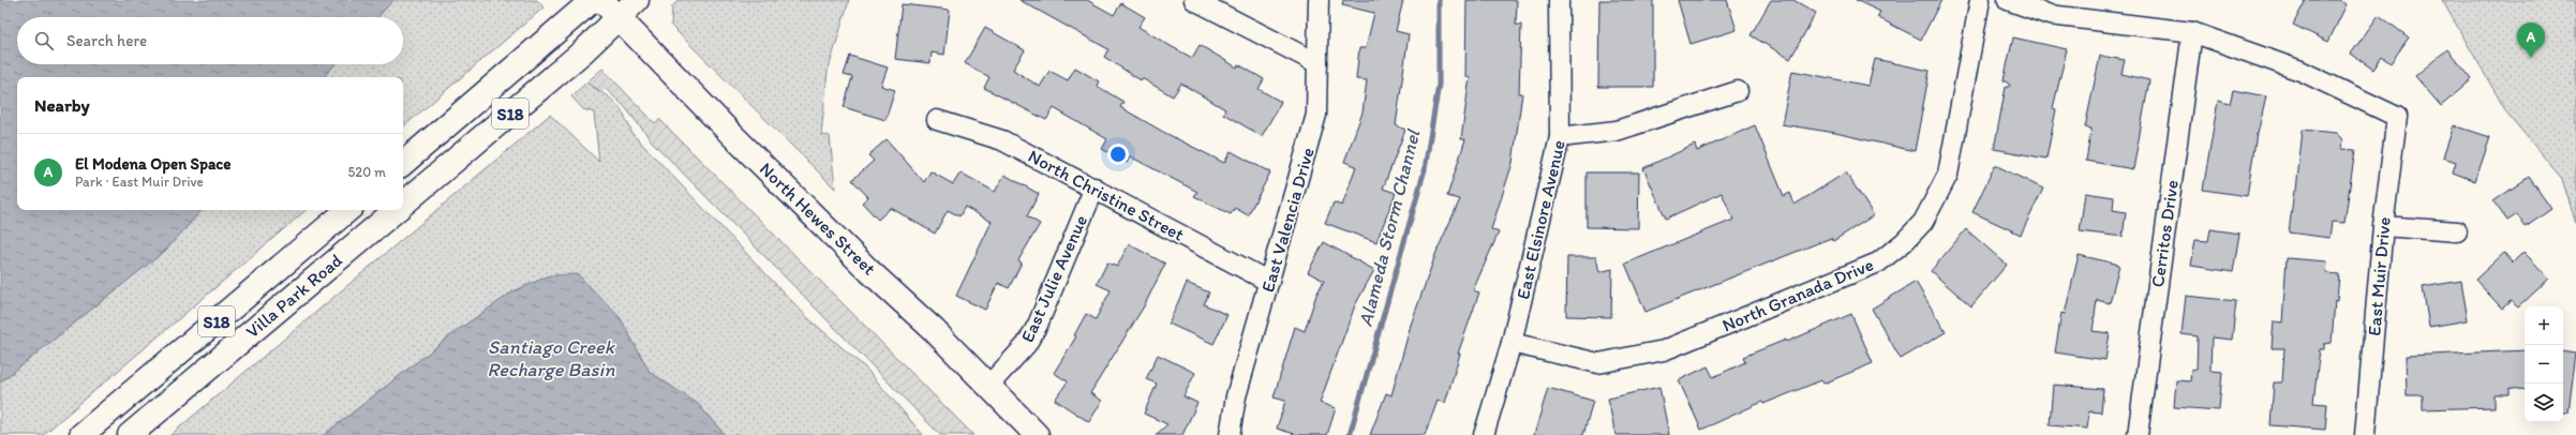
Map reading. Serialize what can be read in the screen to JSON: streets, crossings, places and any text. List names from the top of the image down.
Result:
{
  "streets": {
    "main road": ["S18", "North Hewes Street", "Villa Park Road"],
    "street": [
      "North Christine Street",
      "East Valencia Drive",
      "East Elsinore Avenue",
      "Cerritos Drive",
      "East Muir Drive",
      "East Julie Avenue",
      "North Granada Drive"
    ]
  },
  "crossings": [
    ["North Christine Street", "East Valencia Drive"],
    ["North Christine Street", "East Julie Avenue"],
    ["North Hewes Street", "East Julie Avenue"],
    ["North Hewes Street", "Villa Park Road"],
    ["East Elsinore Avenue", "North Granada Drive"],
    ["Cerritos Drive", "East Muir Drive"]
  ],
  "water": ["Alameda Storm Channel", "Santiago Creek Recharge Basin"],
  "page": {
    "search": "Search here",
    "pins": "A",
    "heading": "Nearby",
    "list": [
      {
        "mark": "A",
        "name": "El Modena Open Space",
        "note": "Park · East Muir Drive",
        "value": "520 m"
      }
    ],
    "map_buttons": ["+", "−"]
  }
}
